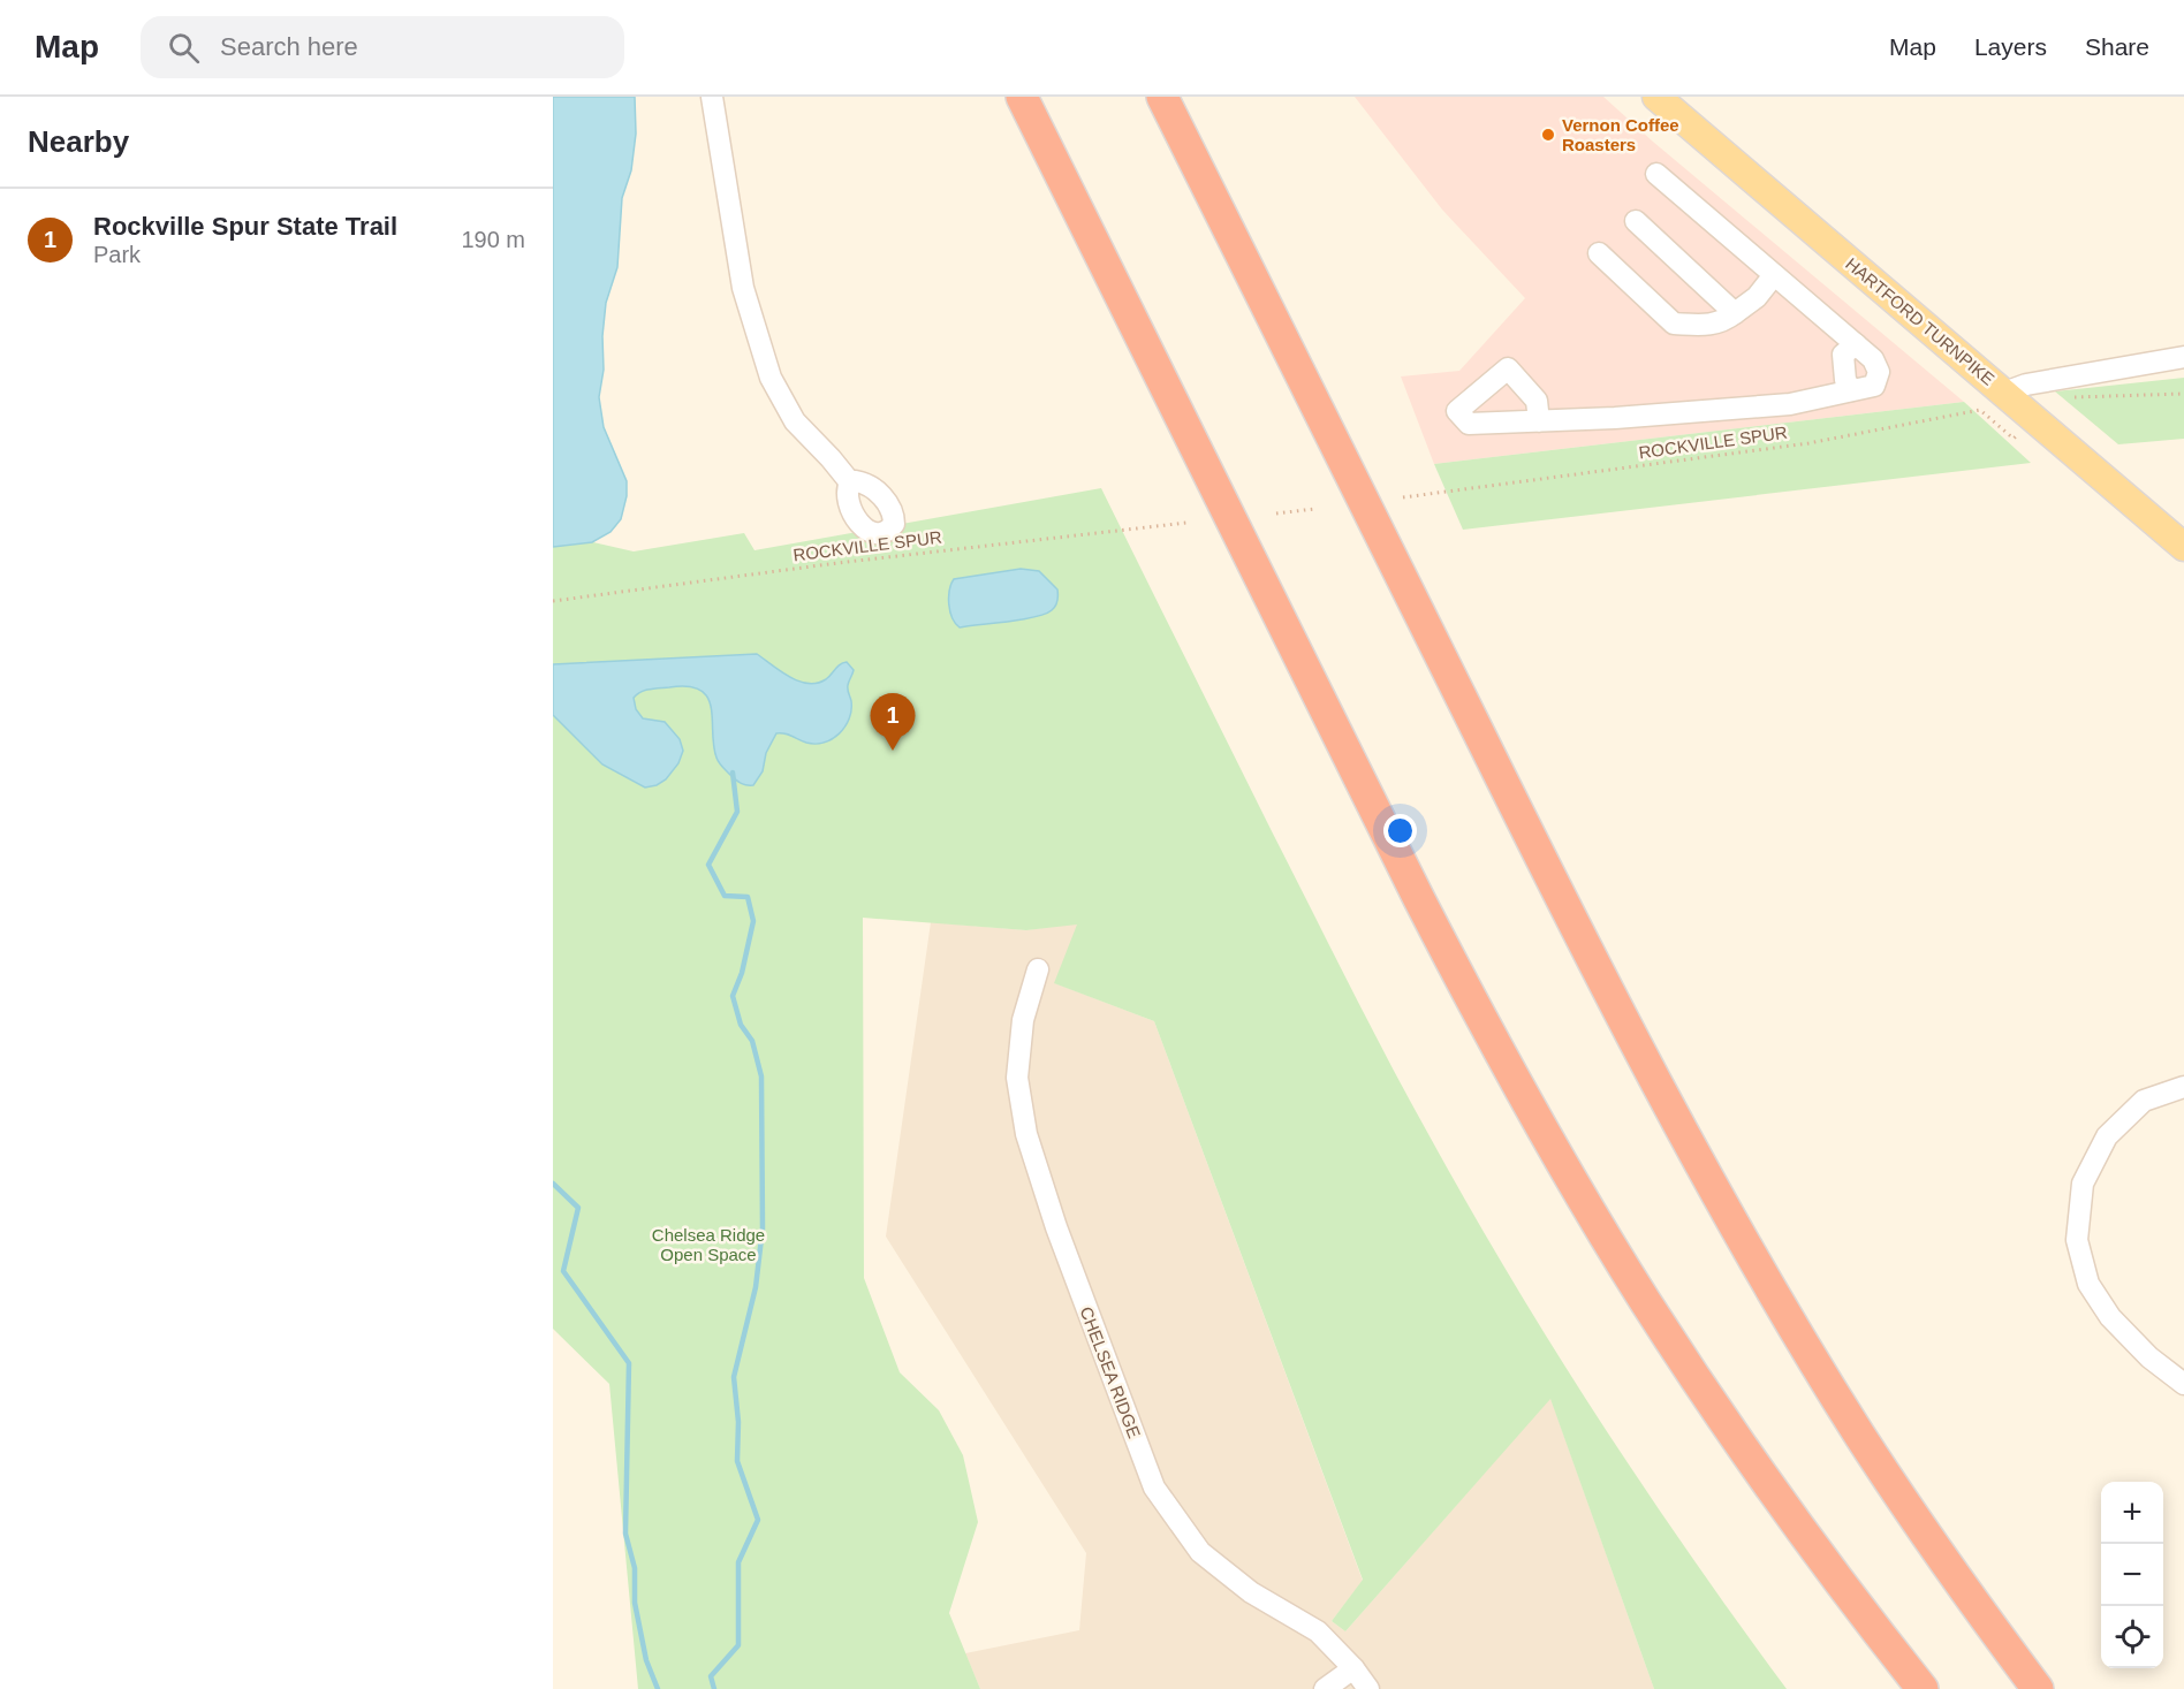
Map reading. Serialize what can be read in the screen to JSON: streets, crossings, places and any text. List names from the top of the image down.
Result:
{
  "streets": {
    "main road": ["HARTFORD TURNPIKE"],
    "street": ["CHELSEA RIDGE"],
    "path": ["ROCKVILLE SPUR"]
  },
  "parks": ["Chelsea Ridge Open Space"],
  "places": ["Vernon Coffee Roasters"],
  "page": {
    "header": "Map",
    "search": "Search here",
    "nav": ["Map", "Layers", "Share"],
    "heading": "Nearby",
    "list": [
      {
        "mark": "1",
        "name": "Rockville Spur State Trail",
        "note": "Park",
        "value": "190 m"
      }
    ],
    "pins": "1",
    "map_buttons": ["+", "−"]
  }
}
